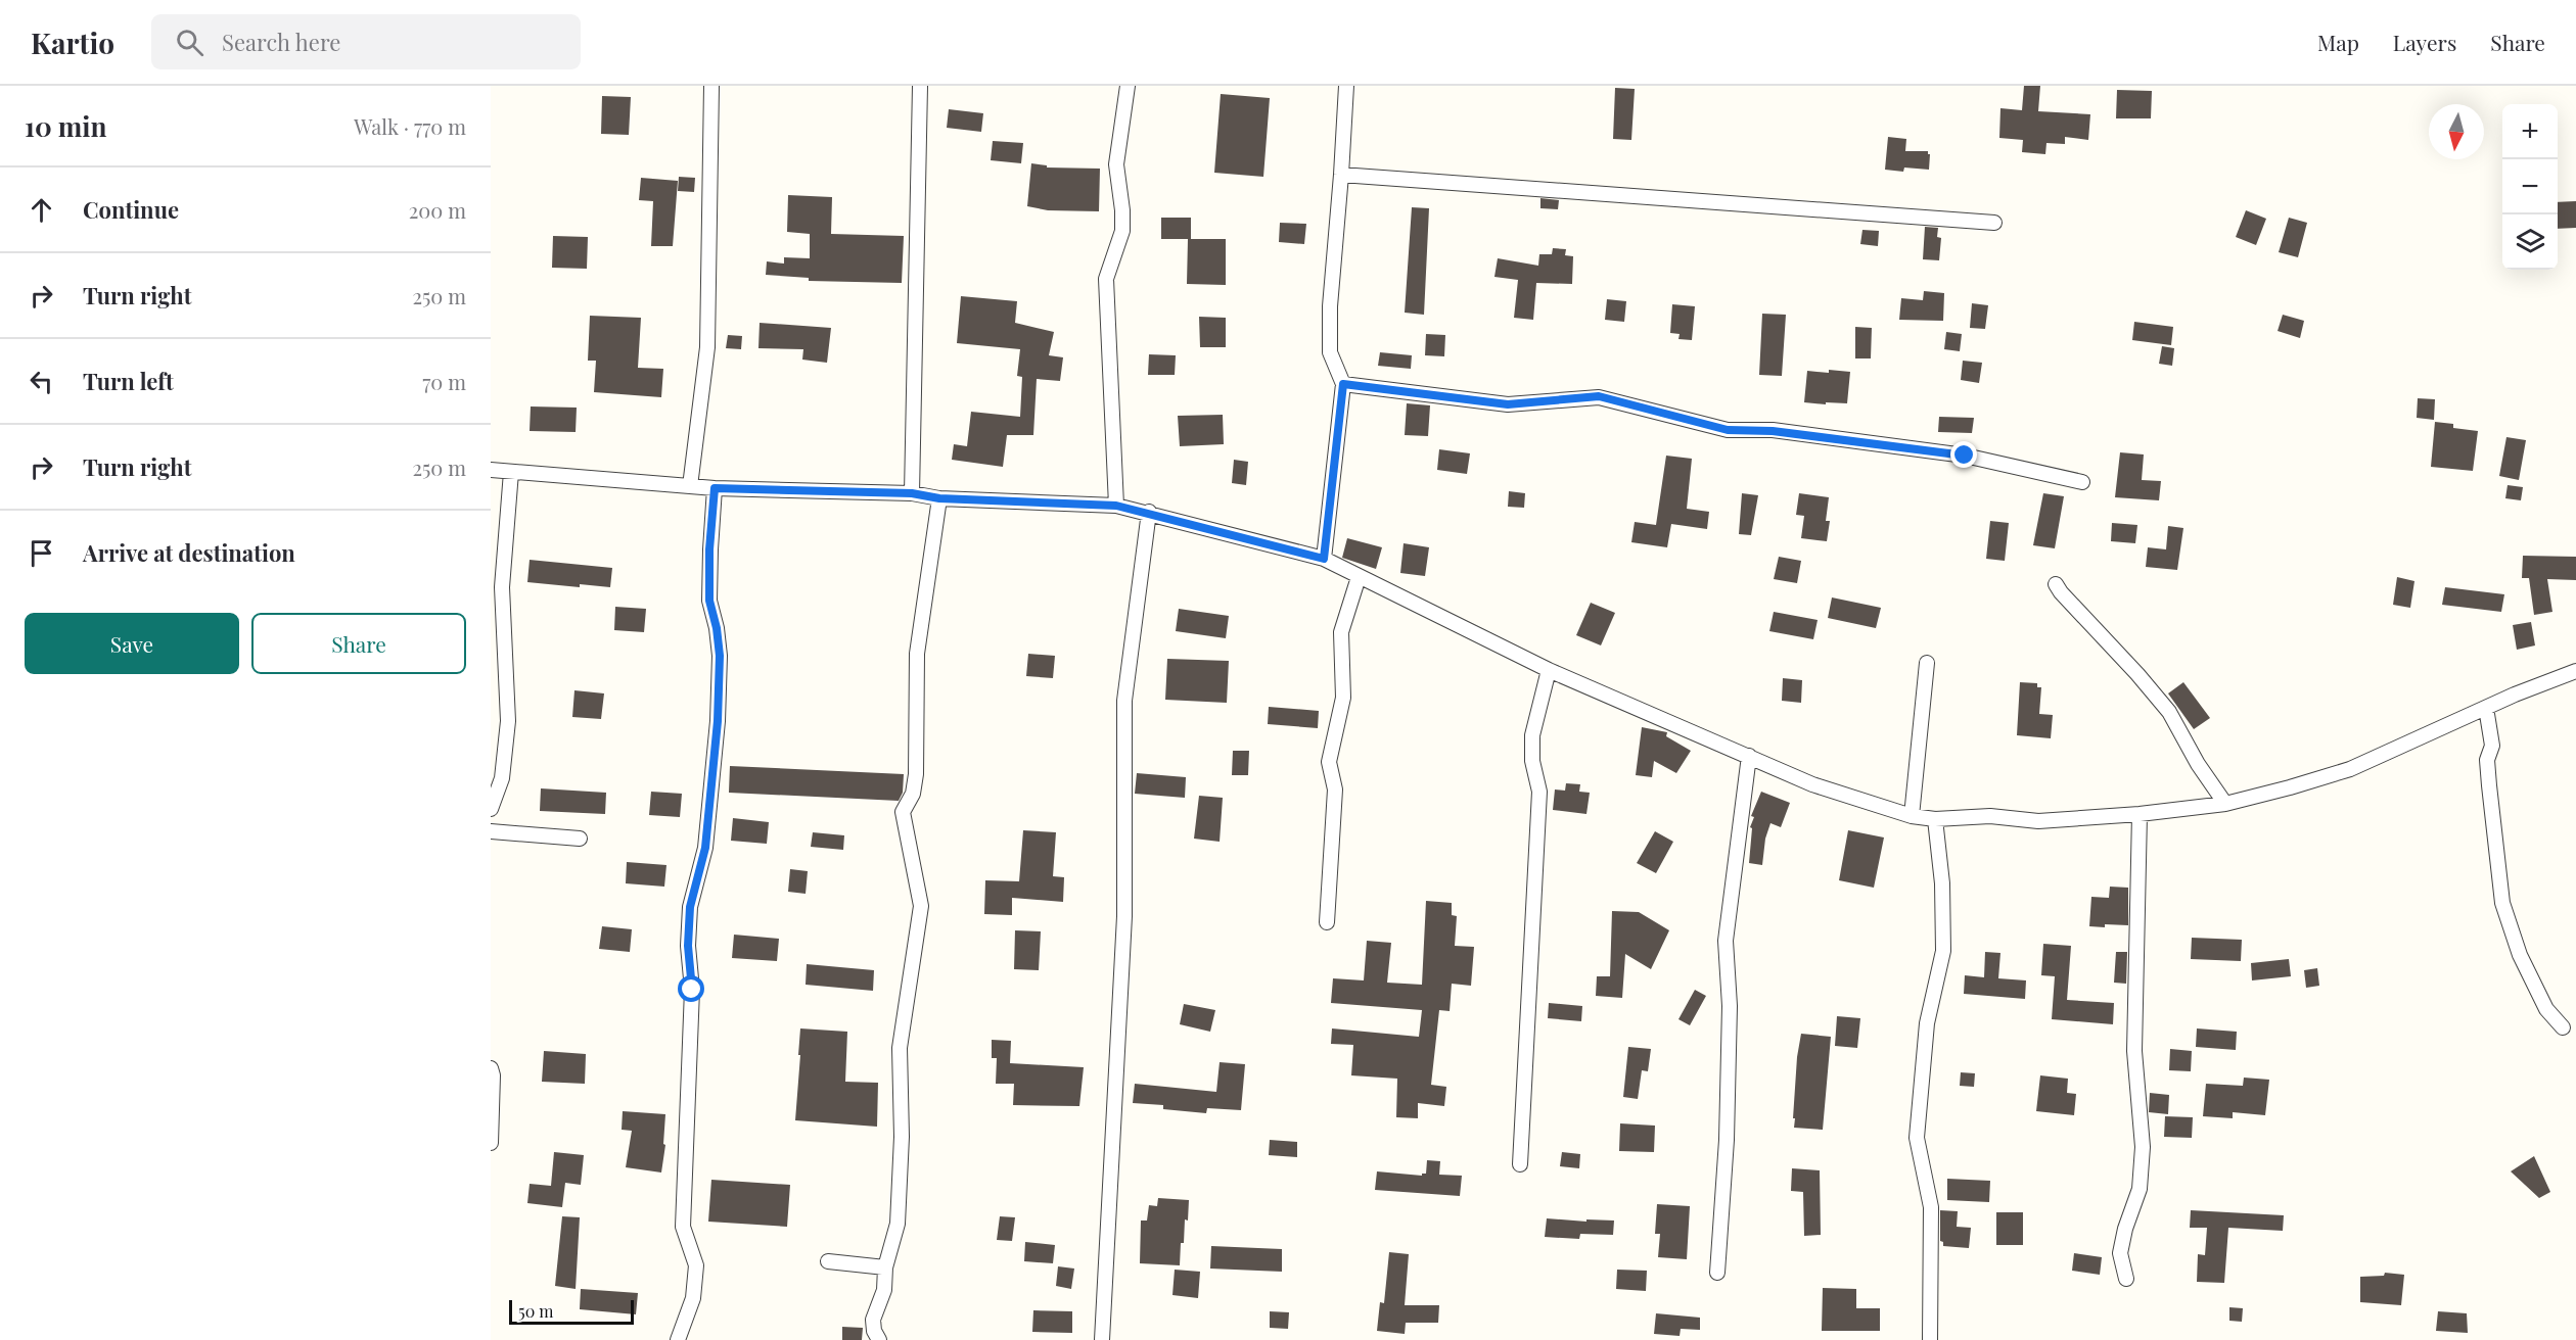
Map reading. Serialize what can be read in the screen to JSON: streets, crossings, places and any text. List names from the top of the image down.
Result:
{
  "scale_bar": "50 m",
  "north": "bottom",
  "page": {
    "header": "Kartio",
    "search": "Search here",
    "nav": ["Map", "Layers", "Share"],
    "heading": ["10 min", "Walk · 770 m"],
    "map_buttons": ["+", "−"],
    "list": [
      ["Continue", "200 m"],
      ["Turn right", "250 m"],
      ["Turn left", "70 m"],
      ["Turn right", "250 m"],
      "Arrive at destination"
    ],
    "buttons": ["Save", "Share"],
    "scale": "50 m"
  }
}
